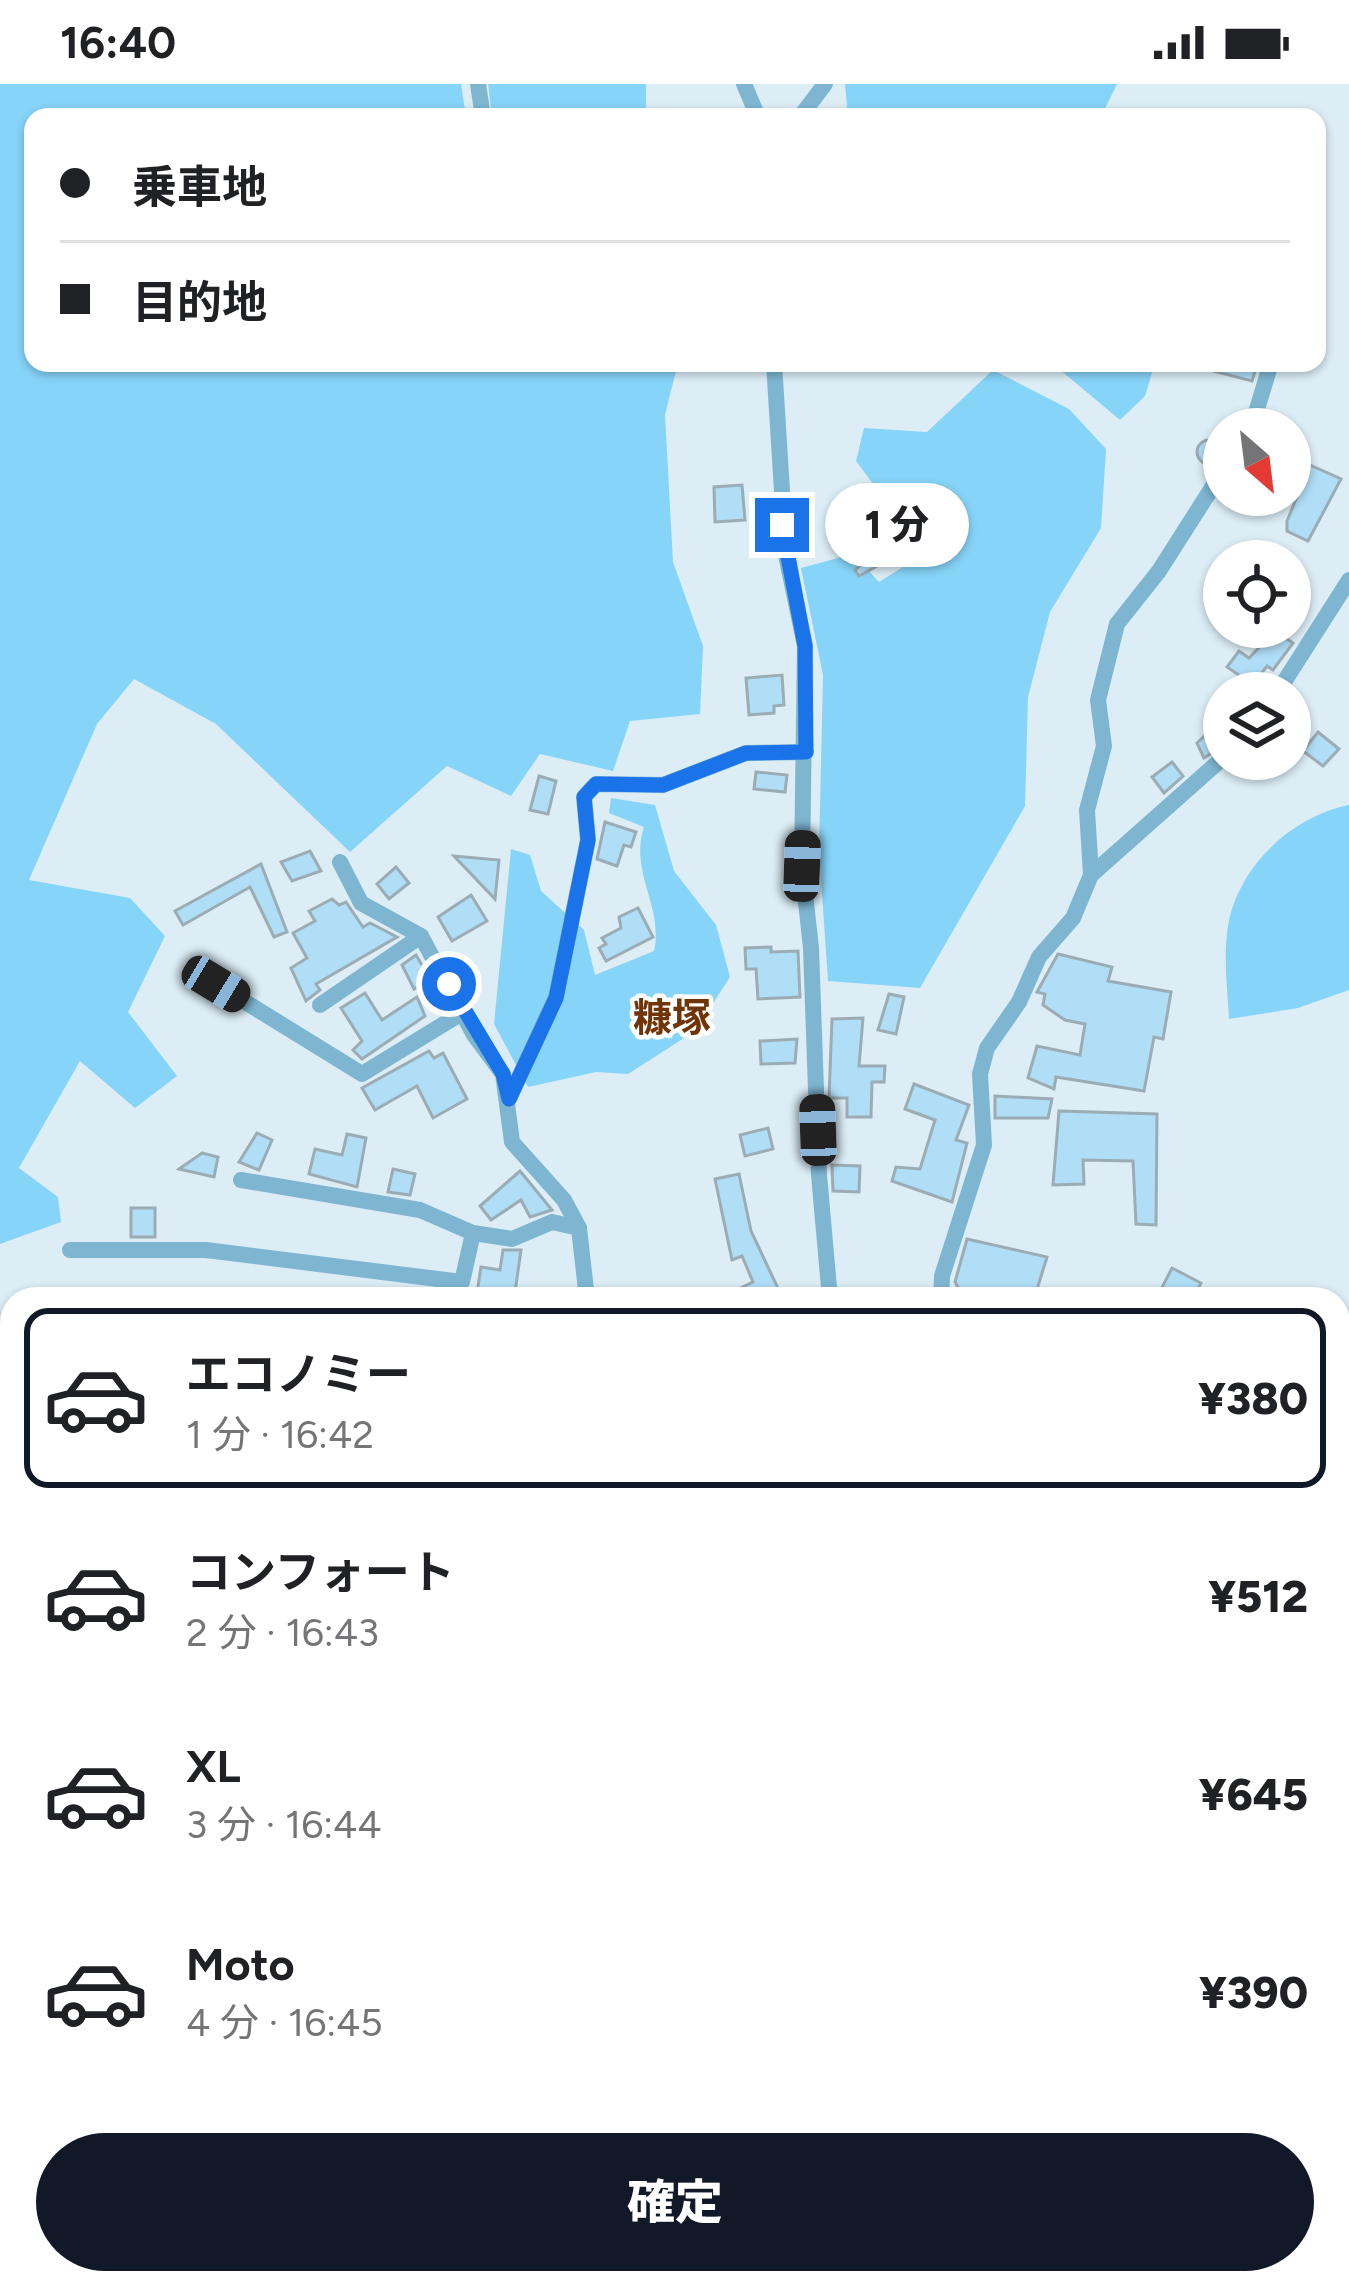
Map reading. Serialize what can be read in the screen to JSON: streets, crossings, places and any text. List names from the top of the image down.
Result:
{
  "districts": ["糠塚"],
  "north": "bottom right",
  "page": {
    "status": "16:40",
    "banner": ["乗車地", "目的地"],
    "bubble": "1 分",
    "list": [
      {
        "name": "エコノミー",
        "note": "1 分 · 16:42",
        "value": "¥380"
      },
      {
        "name": "コンフォート",
        "note": "2 分 · 16:43",
        "value": "¥512"
      },
      {
        "name": "XL",
        "note": "3 分 · 16:44",
        "value": "¥645"
      },
      {
        "name": "Moto",
        "note": "4 分 · 16:45",
        "value": "¥390"
      }
    ],
    "buttons": "確定"
  }
}
